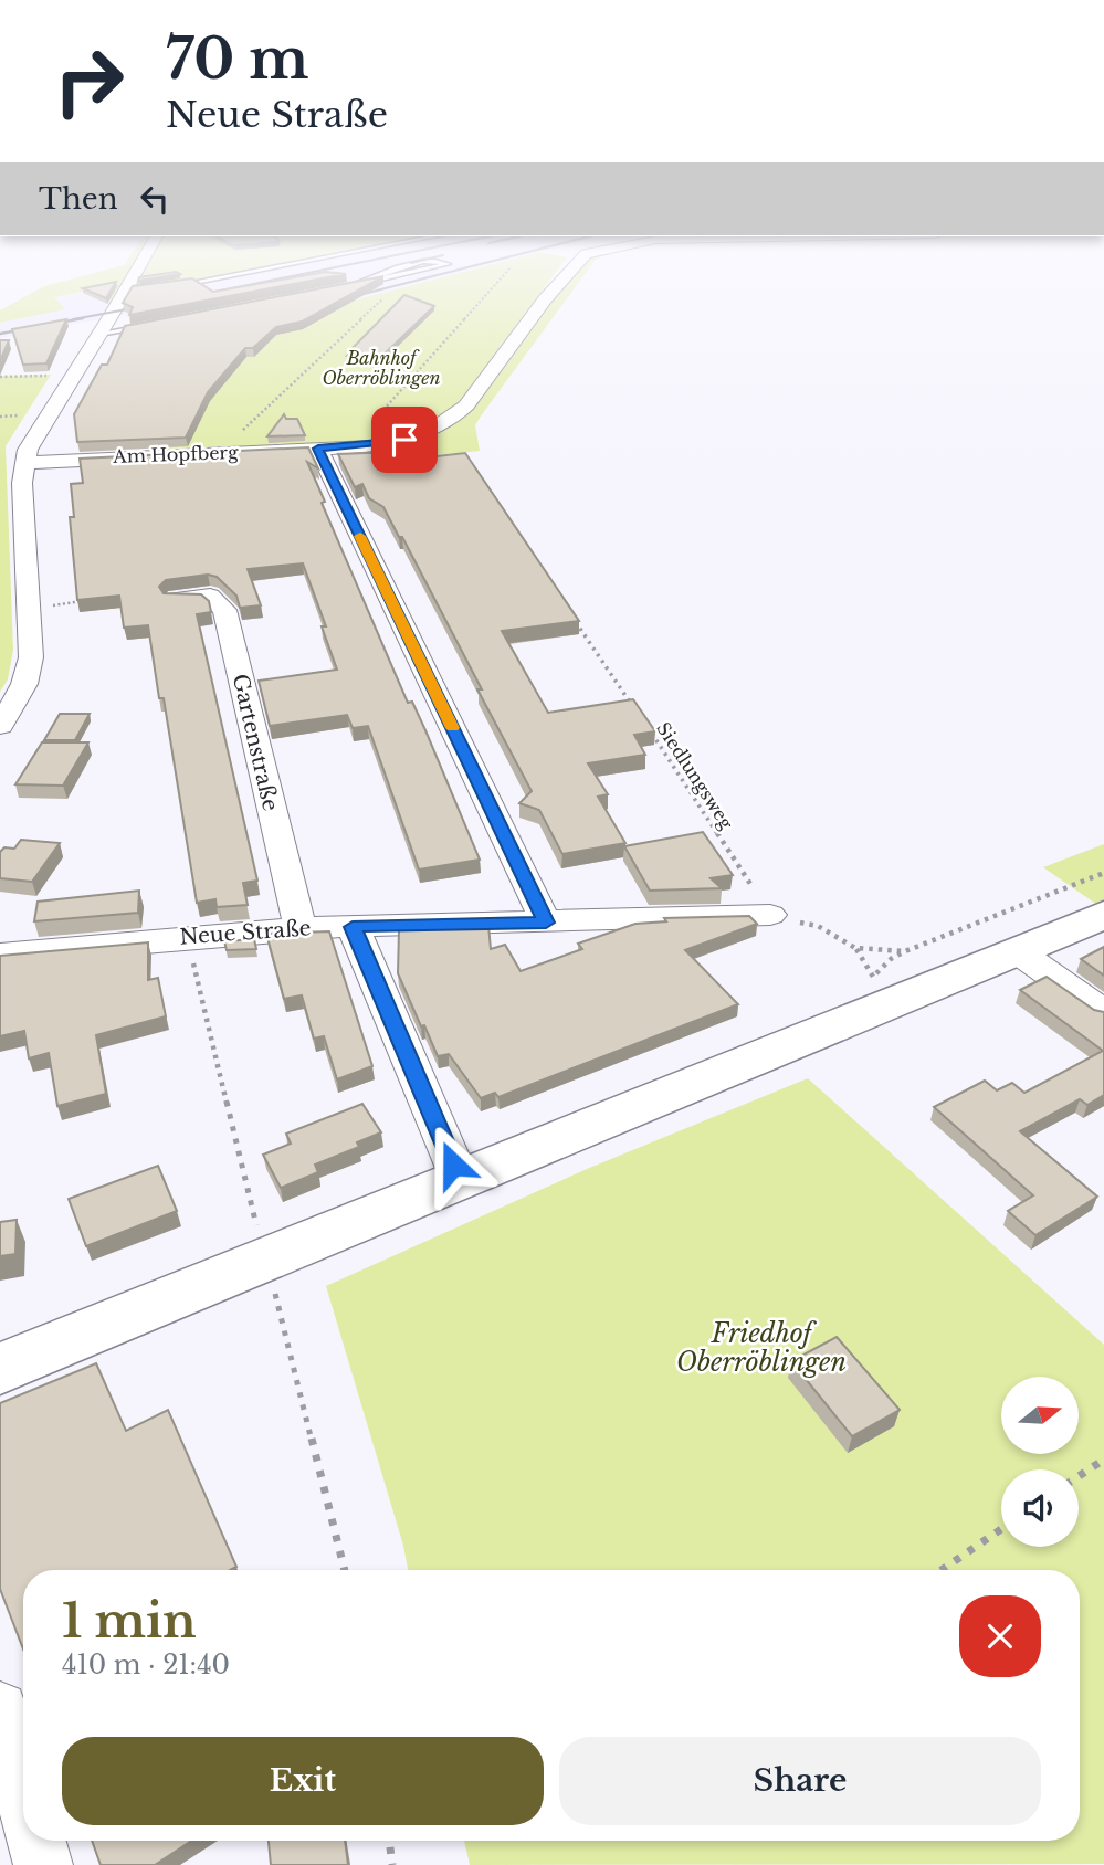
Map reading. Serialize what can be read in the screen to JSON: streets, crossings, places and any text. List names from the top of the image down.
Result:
{
  "streets": {
    "street": ["Am Hopfberg", "Gartenstraße", "Neue Straße"],
    "path": ["Siedlungsweg"]
  },
  "crossings": [
    ["Gartenstraße", "Neue Straße"],
    ["Siedlungsweg", "Neue Straße"]
  ],
  "parks": ["Bahnhof Oberröblingen", "Friedhof Oberröblingen"],
  "north": "right",
  "page": {
    "turn": ["70 m", "Neue Straße"],
    "then": "Then",
    "heading": ["1 min", "410 m · 21:40"],
    "buttons": ["Exit", "Share"]
  }
}
